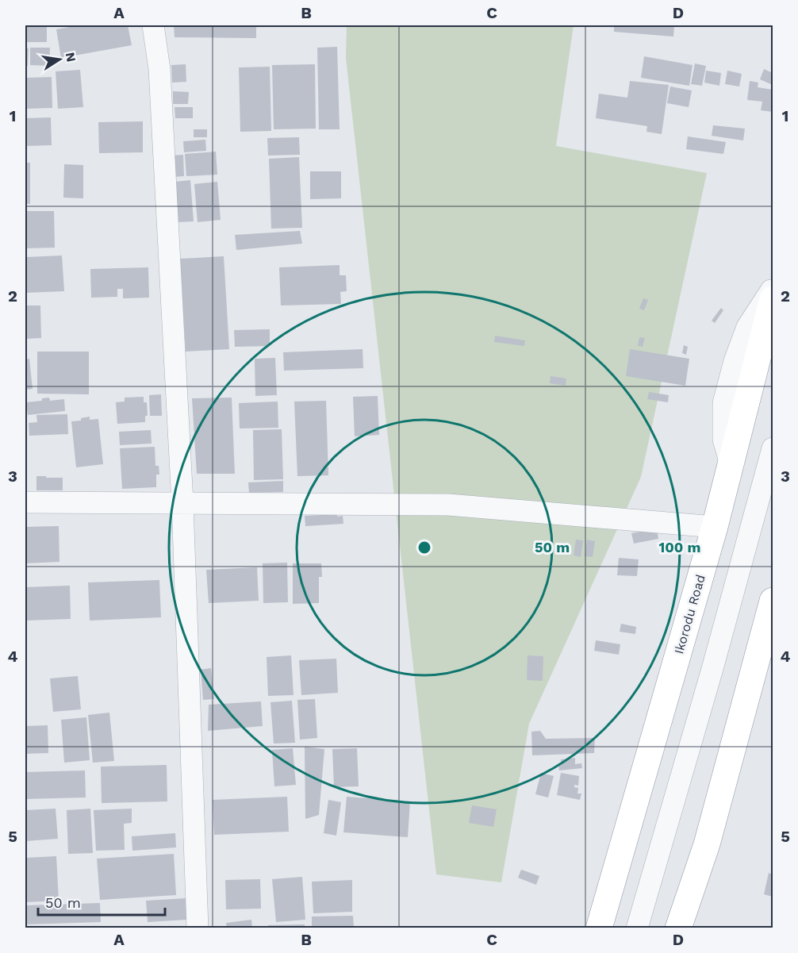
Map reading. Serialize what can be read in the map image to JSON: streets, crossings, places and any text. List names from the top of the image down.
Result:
{
  "streets": {
    "highway": ["Ikorodu Road"]
  },
  "scale_bar": "50 m",
  "north": "right",
  "grid": {
    "columns": [
      "A",
      "B",
      "C",
      "D"
    ],
    "rows": [
      "1",
      "2",
      "3",
      "4",
      "5"
    ]
  },
  "rings": ["50 m", "100 m"]
}
